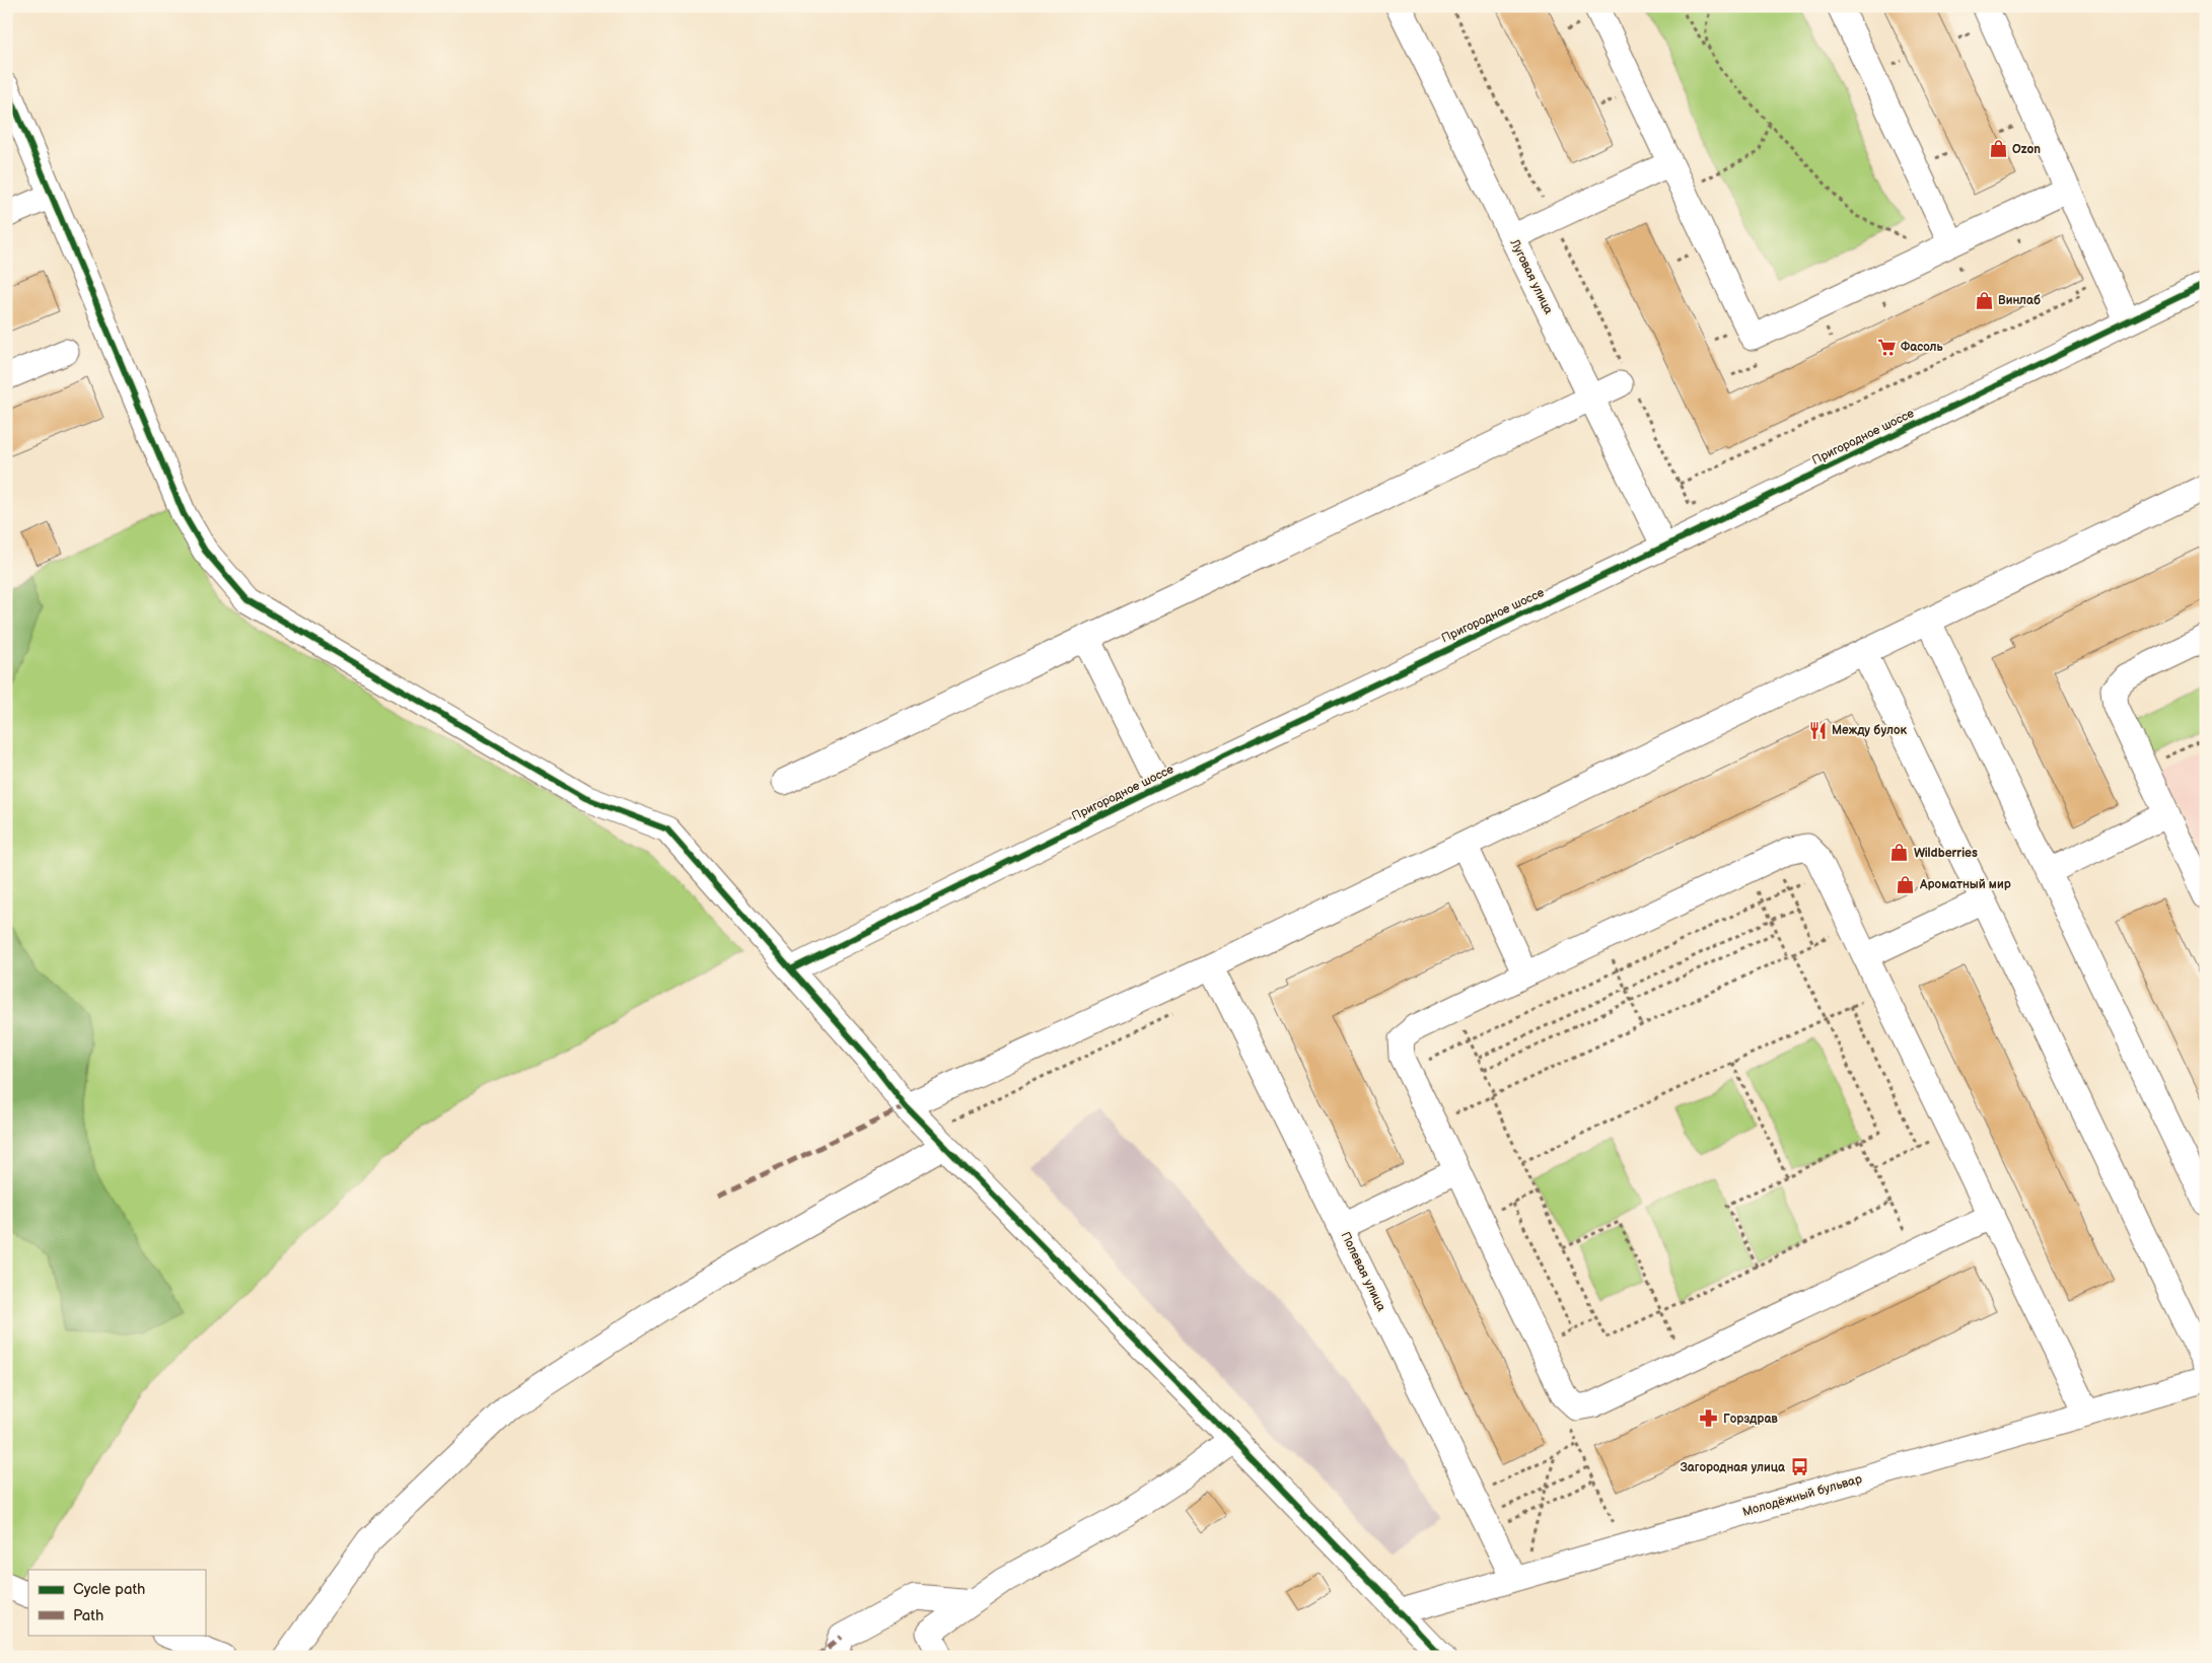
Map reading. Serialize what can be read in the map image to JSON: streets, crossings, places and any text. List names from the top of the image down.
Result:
{
  "streets": {
    "street": [
      "Луговая улица",
      "Пригородное шоссе",
      "Полевая улица",
      "Молодёжный бульвар"
    ]
  },
  "crossings": [
    ["Луговая улица", "Пригородное шоссе"],
    ["Полевая улица", "Молодёжный бульвар"]
  ],
  "places": {
    "shop": [
      "Ozon",
      "Винлаб",
      "Wildberries",
      "Ароматный мир"
    ],
    "supermarket": ["Фасоль"],
    "restaurant": ["Между булок"],
    "pharmacy": ["Горздрав"],
    "bus stop": ["Загородная улица"]
  },
  "legend": ["Cycle path", "Path"]
}
